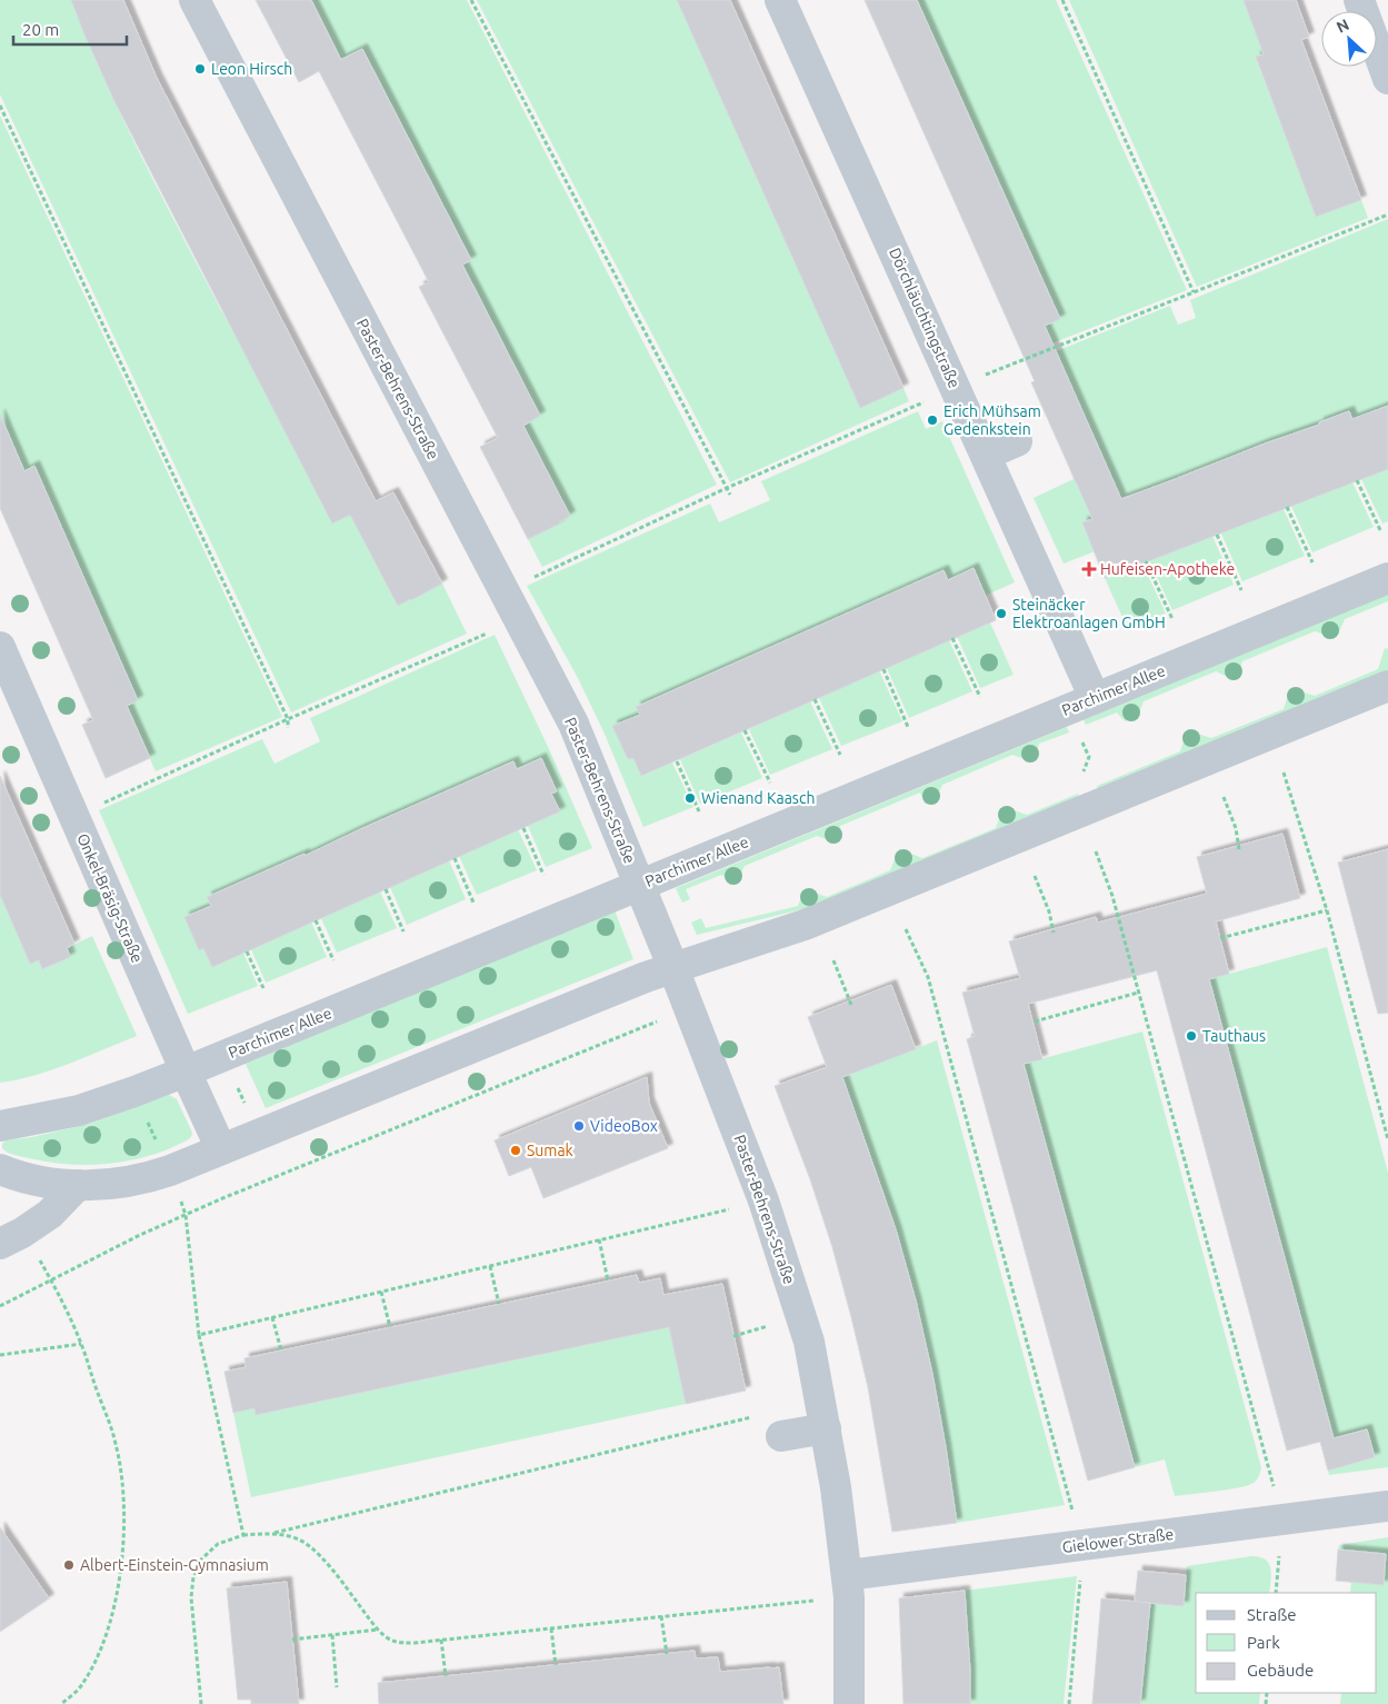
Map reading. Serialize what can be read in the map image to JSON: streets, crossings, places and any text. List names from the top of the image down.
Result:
{
  "streets": {
    "street": [
      "Dörchläuchtingstraße",
      "Paster-Behrens-Straße",
      "Parchimer Allee",
      "Onkel-Bräsig-Straße",
      "Gielower Straße"
    ]
  },
  "crossings": [
    ["Dörchläuchtingstraße", "Parchimer Allee"],
    ["Paster-Behrens-Straße", "Parchimer Allee"],
    ["Paster-Behrens-Straße", "Gielower Straße"],
    ["Parchimer Allee", "Onkel-Bräsig-Straße"]
  ],
  "places": {
    "other": [
      "Leon Hirsch",
      "Erich Mühsam Gedenkstein",
      "Steinäcker Elektroanlagen GmbH",
      "Wienand Kaasch",
      "Tauthaus",
      "VideoBox",
      "Sumak",
      "Albert-Einstein-Gymnasium"
    ],
    "health": ["Hufeisen-Apotheke"]
  },
  "legend": ["Straße", "Park", "Gebäude"],
  "scale_bar": "20 m",
  "north": "top left"
}
